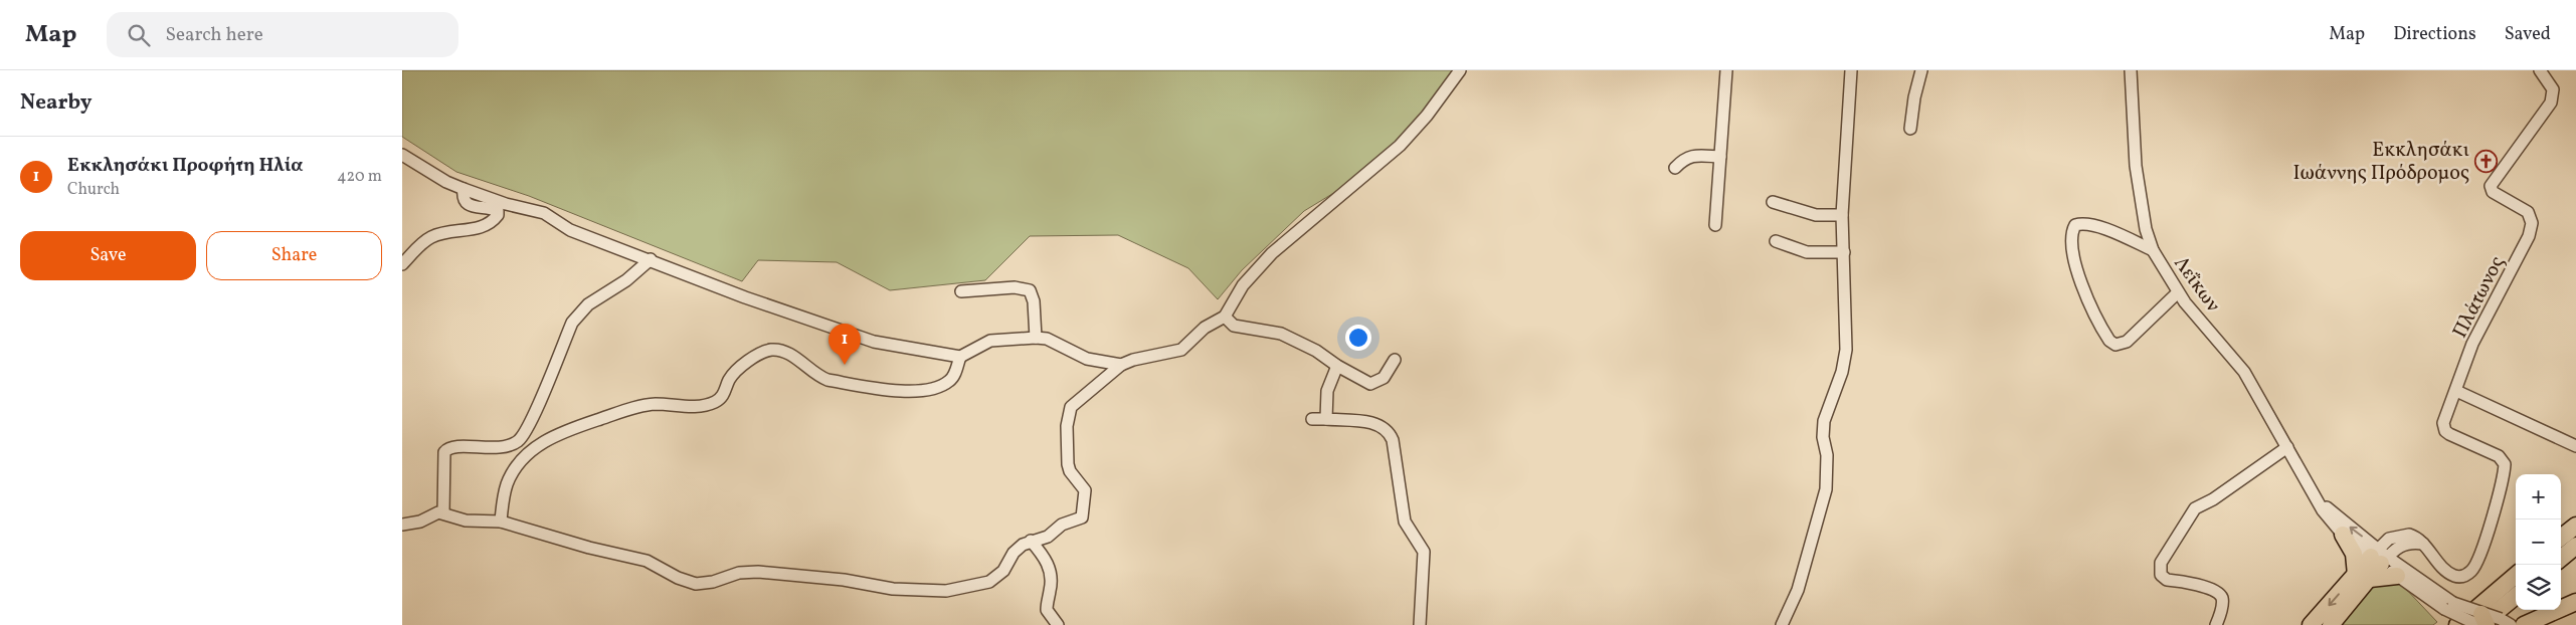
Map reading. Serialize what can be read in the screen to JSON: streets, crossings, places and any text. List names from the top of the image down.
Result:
{
  "streets": {
    "street": ["Λεΐκων", "Πλάτωνος"]
  },
  "crossings": [
    ["Λεΐκων", "Πλάτωνος"]
  ],
  "places": {
    "church": ["Εκκλησάκι Ιωάννης Πρόδρομος"]
  },
  "page": {
    "header": "Map",
    "search": "Search here",
    "nav": ["Map", "Directions", "Saved"],
    "heading": "Nearby",
    "list": [
      {
        "mark": "1",
        "name": "Εκκλησάκι Προφήτη Ηλία",
        "note": "Church",
        "value": "420 m"
      }
    ],
    "buttons": ["Save", "Share"],
    "pins": "1",
    "map_buttons": ["+", "−"]
  }
}
